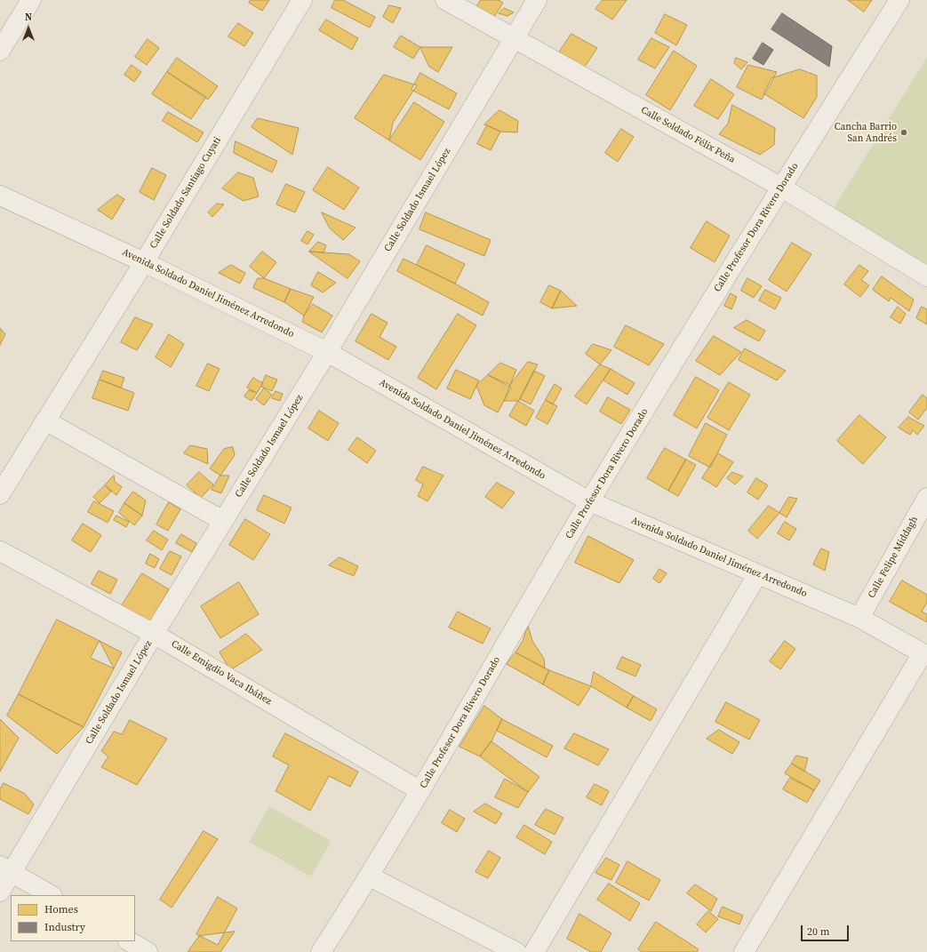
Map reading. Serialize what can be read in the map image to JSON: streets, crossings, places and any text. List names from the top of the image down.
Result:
{
  "streets": {
    "street": [
      "Calle Soldado Félix Peña",
      "Calle Soldado Santiago Cuyati",
      "Calle Soldado Ismael López",
      "Calle Profesor Dora Rivero Dorado",
      "Avenida Soldado Daniel Jiménez Arredondo",
      "Calle Felipe Middagh",
      "Calle Emigdio Vaca Ibáñez"
    ]
  },
  "crossings": [
    ["Calle Soldado Félix Peña", "Calle Soldado Ismael López"],
    ["Calle Soldado Félix Peña", "Calle Profesor Dora Rivero Dorado"],
    ["Calle Soldado Santiago Cuyati", "Avenida Soldado Daniel Jiménez Arredondo"],
    ["Calle Soldado Ismael López", "Avenida Soldado Daniel Jiménez Arredondo"],
    ["Calle Soldado Ismael López", "Calle Emigdio Vaca Ibáñez"],
    ["Calle Profesor Dora Rivero Dorado", "Avenida Soldado Daniel Jiménez Arredondo"],
    ["Calle Profesor Dora Rivero Dorado", "Calle Emigdio Vaca Ibáñez"],
    ["Avenida Soldado Daniel Jiménez Arredondo", "Calle Felipe Middagh"]
  ],
  "places": ["Cancha Barrio San Andrés"],
  "legend": ["Homes", "Industry"],
  "scale_bar": "20 m",
  "north": "top"
}
